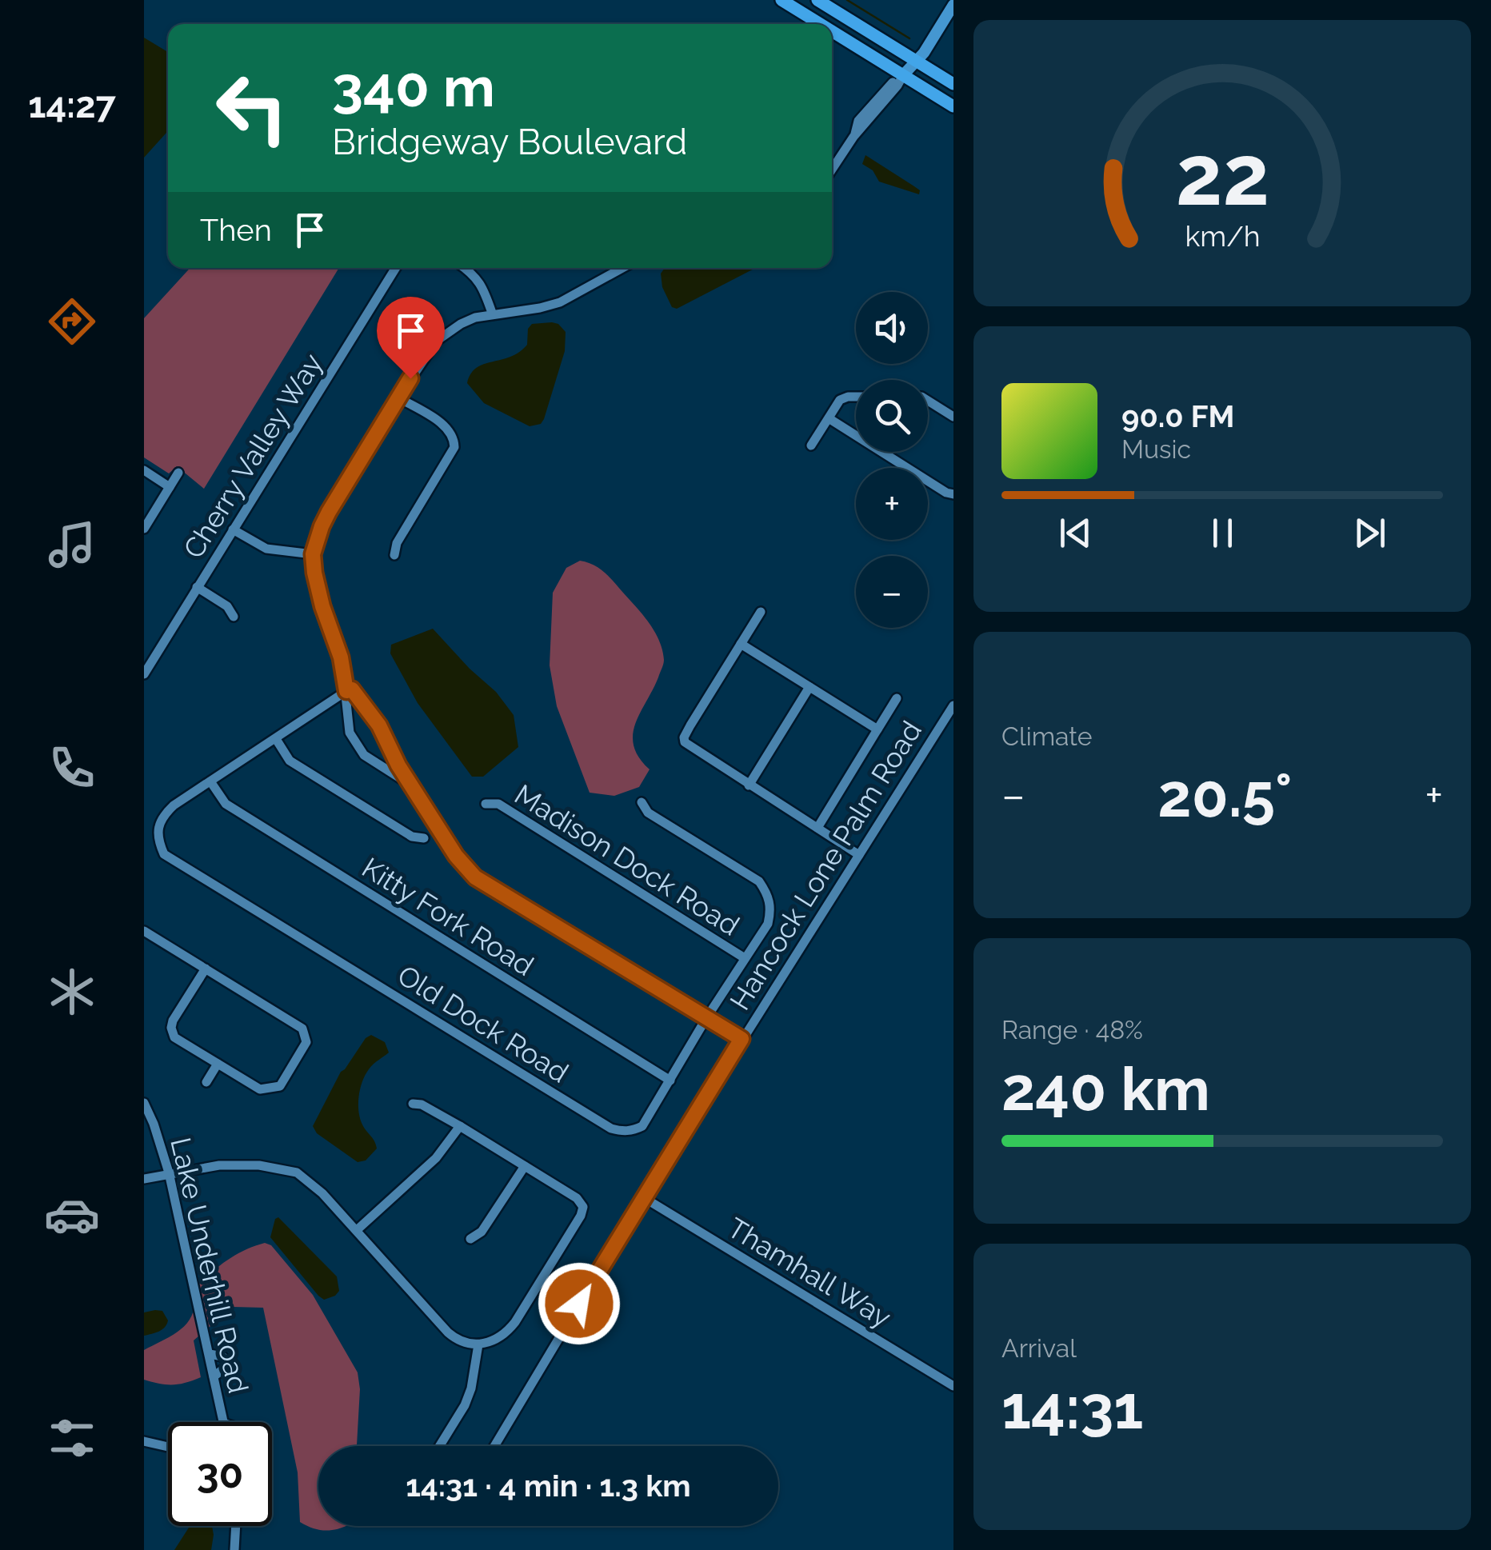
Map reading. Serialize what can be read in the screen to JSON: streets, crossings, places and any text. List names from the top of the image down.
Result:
{
  "streets": {
    "street": [
      "Cherry Valley Way",
      "Madison Dock Road",
      "Hancock Lone Palm Road",
      "Kitty Fork Road",
      "Old Dock Road",
      "Lake Underhill Road",
      "Thamhall Way"
    ]
  },
  "crossings": [
    ["Madison Dock Road", "Old Dock Road"],
    ["Hancock Lone Palm Road", "Thamhall Way"],
    ["Kitty Fork Road", "Old Dock Road"]
  ],
  "page": {
    "tabs": "14:27",
    "turn": ["340 m", "Bridgeway Boulevard"],
    "then": "Then",
    "map_buttons": ["+", "−"],
    "song": ["90.0 FM", "Music"],
    "tile": [
      "Climate",
      ["Range · 48%", "240 km"],
      ["Arrival", "14:31"]
    ],
    "heat": ["−", "20.5°", "+"],
    "limit": "30",
    "trip": "14:31 · 4 min · 1.3 km",
    "gauge": ["22", "km/h"]
  }
}
